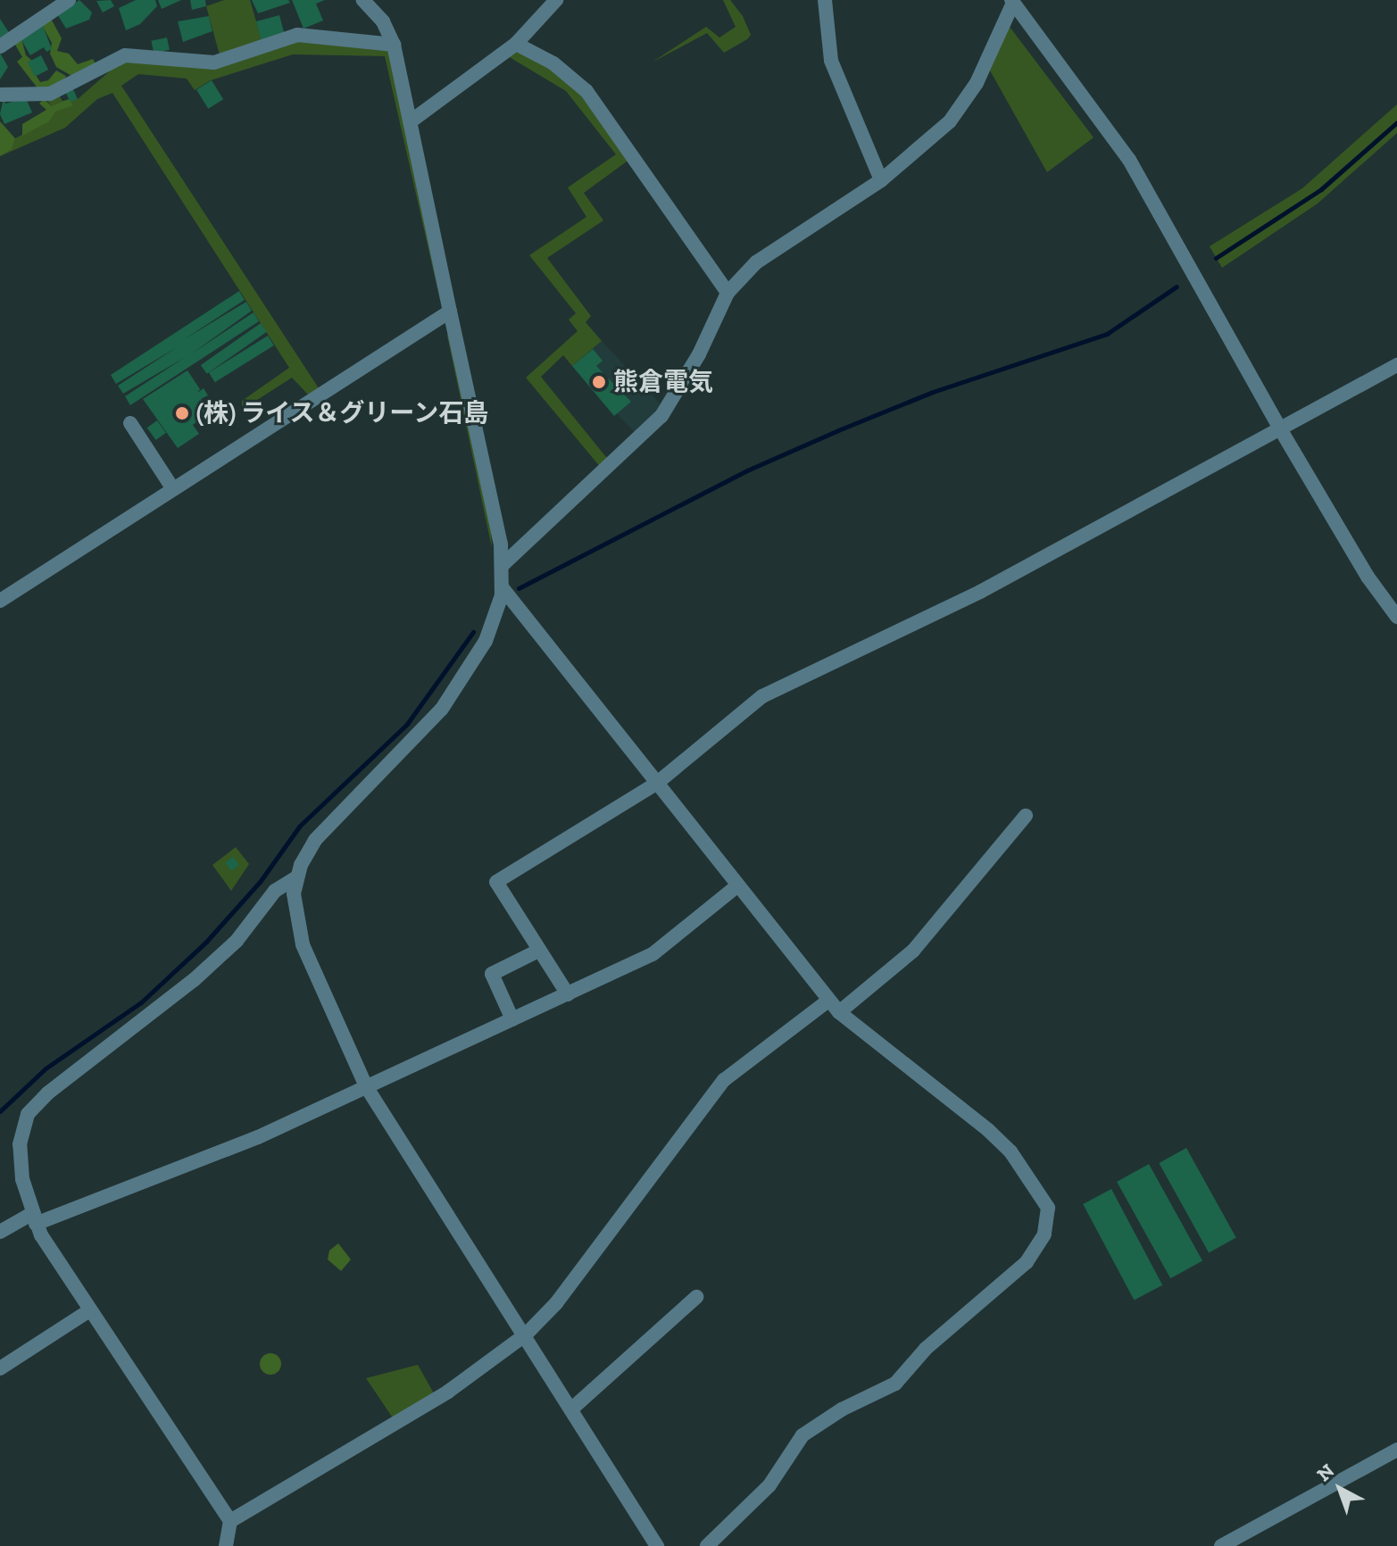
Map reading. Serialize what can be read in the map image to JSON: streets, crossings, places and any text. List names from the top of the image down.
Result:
{
  "places": ["熊倉電気", "(株) ライス＆グリーン石島"],
  "north": "top left"
}
